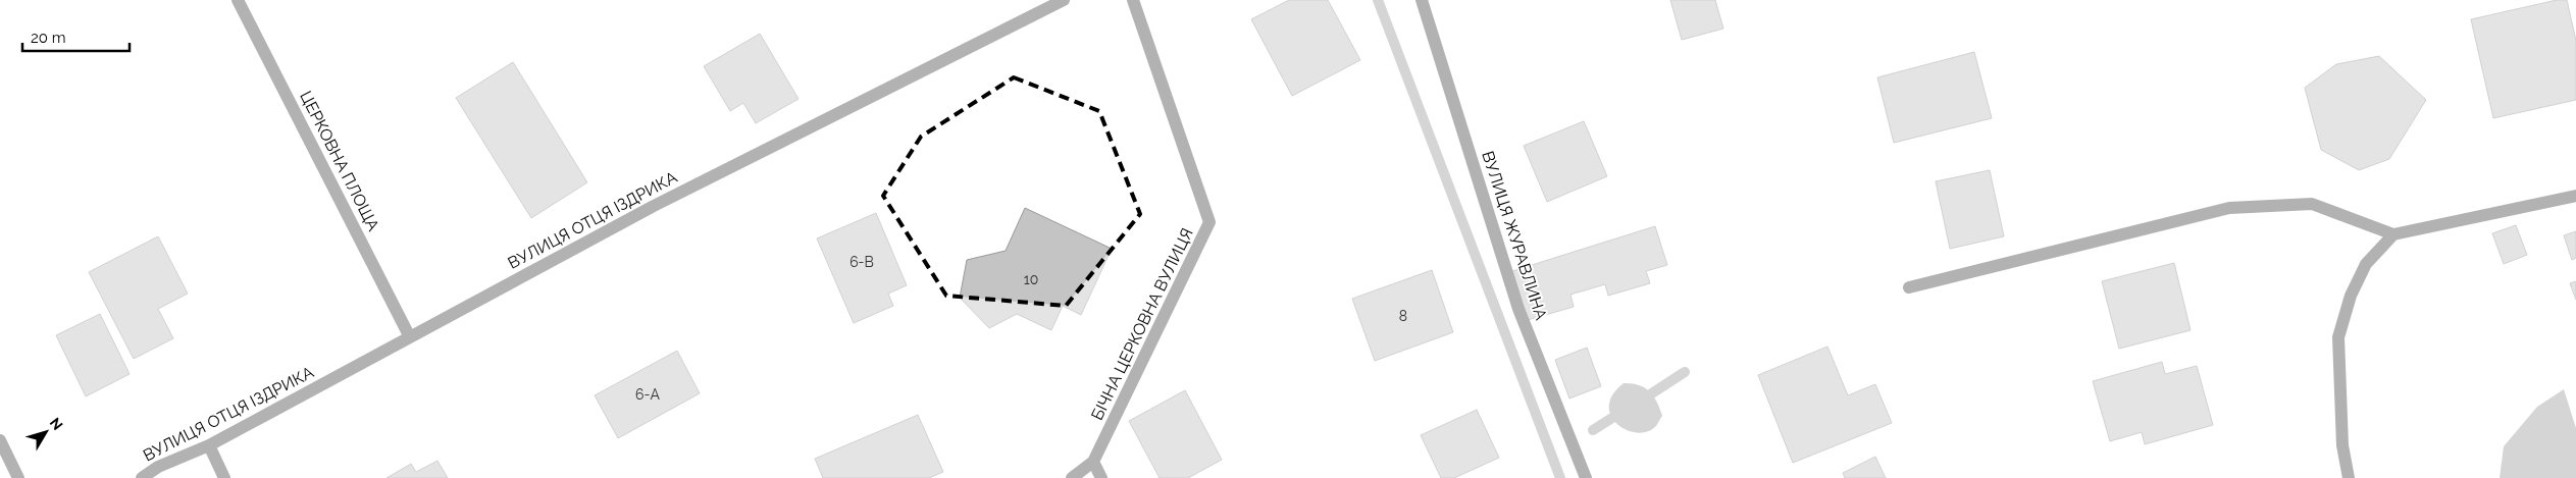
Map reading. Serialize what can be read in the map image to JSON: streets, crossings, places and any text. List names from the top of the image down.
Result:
{
  "streets": {
    "street": [
      "ЦЕРКОВНА ПЛОЩА",
      "ВУЛИЦЯ ОТЦЯ ІЗДРИКА",
      "ВУЛИЦЯ ЖУРАВЛИНА",
      "БІЧНА ЦЕРКОВНА ВУЛИЦЯ"
    ]
  },
  "crossings": [
    ["ЦЕРКОВНА ПЛОЩА", "ВУЛИЦЯ ОТЦЯ ІЗДРИКА"]
  ],
  "house_numbers": [
    "6-В",
    "10",
    "8",
    "6-А"
  ],
  "scale_bar": "20 m",
  "north": "top right"
}
